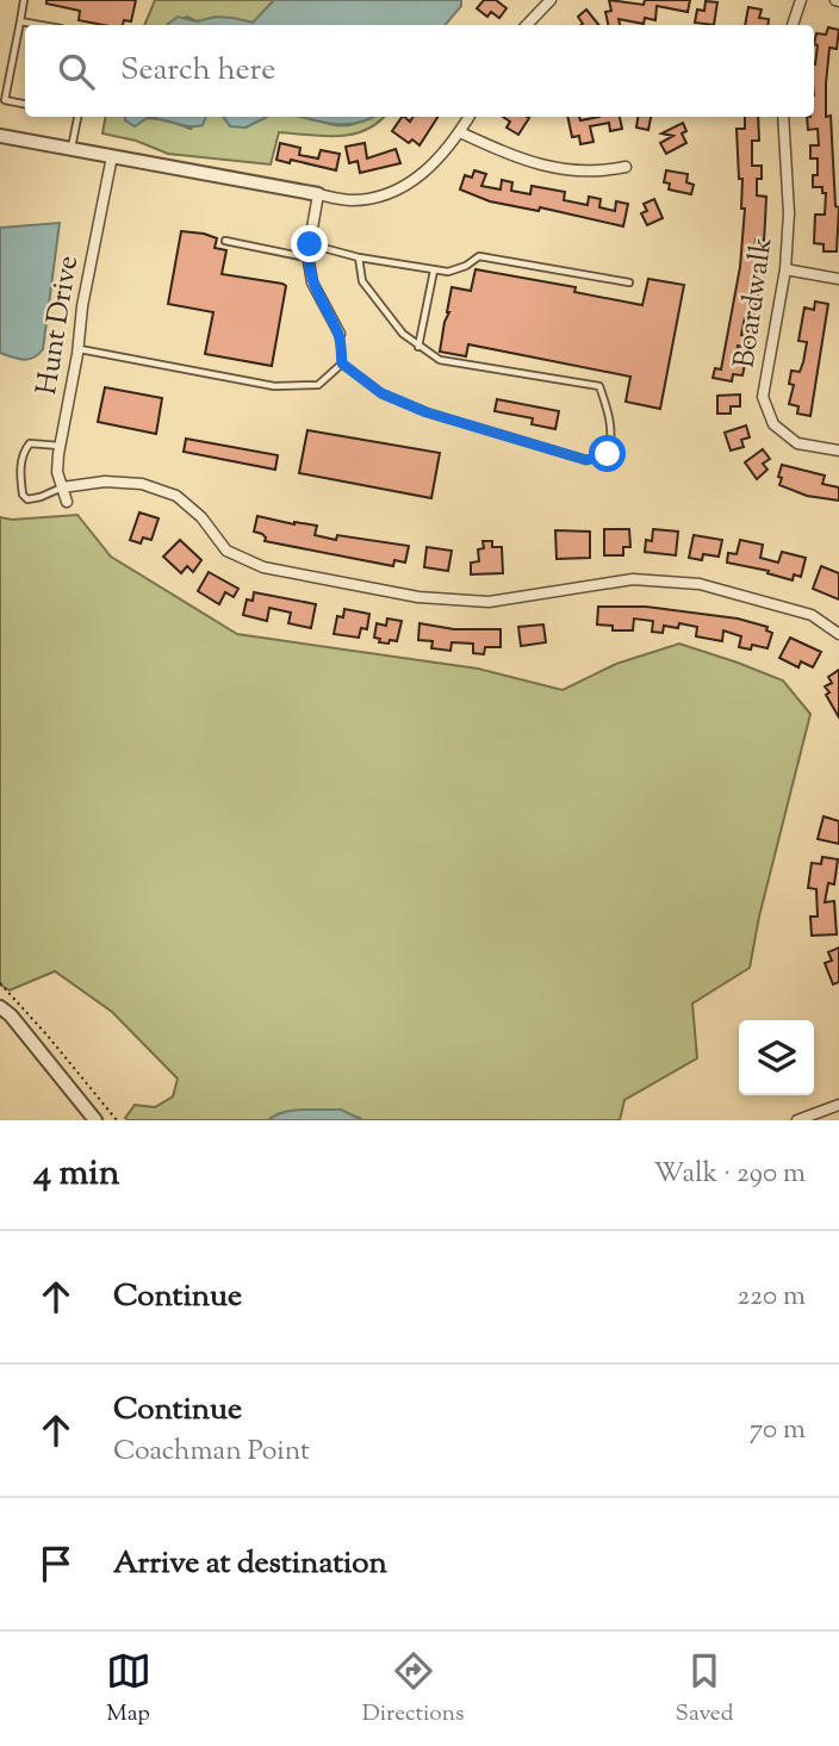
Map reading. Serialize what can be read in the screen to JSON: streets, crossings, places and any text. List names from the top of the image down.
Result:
{
  "streets": {
    "street": ["Boardwalk", "Hunt Drive"]
  },
  "page": {
    "search": "Search here",
    "heading": ["4 min", "Walk · 290 m"],
    "list": [
      ["Continue", "220 m"],
      ["Continue", "Coachman Point", "70 m"],
      "Arrive at destination"
    ],
    "nav": ["Map", "Directions", "Saved"]
  }
}
